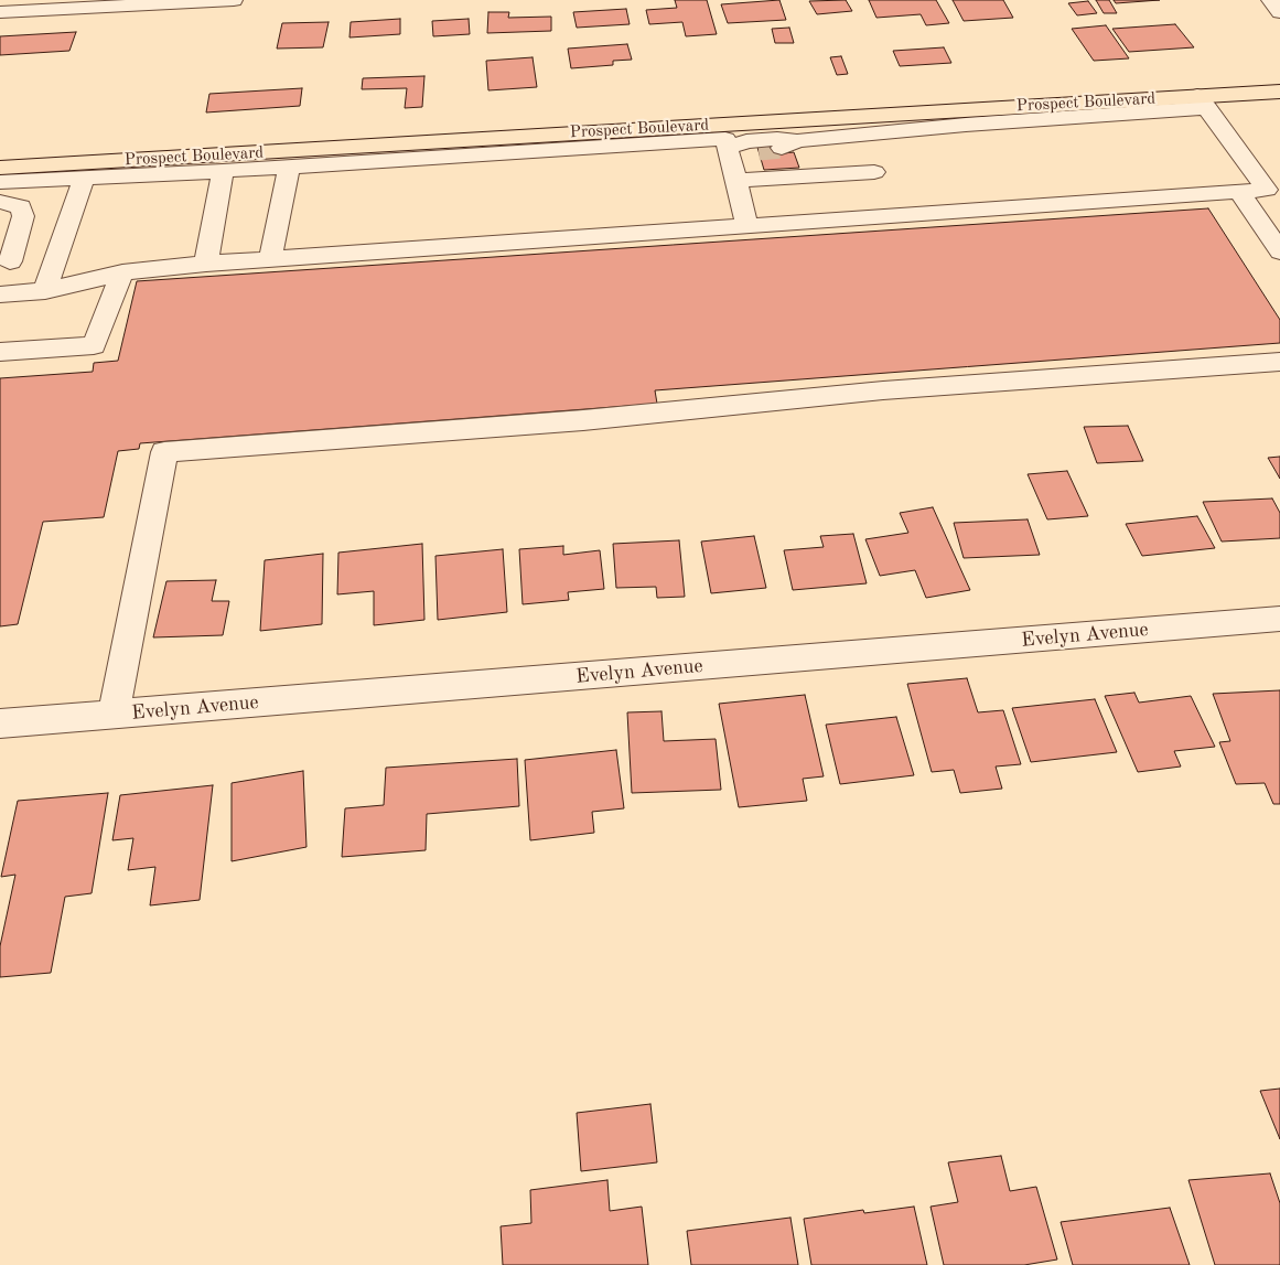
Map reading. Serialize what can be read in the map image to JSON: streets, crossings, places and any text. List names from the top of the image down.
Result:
{
  "streets": {
    "main road": ["Prospect Boulevard"],
    "street": ["Evelyn Avenue"]
  }
}
